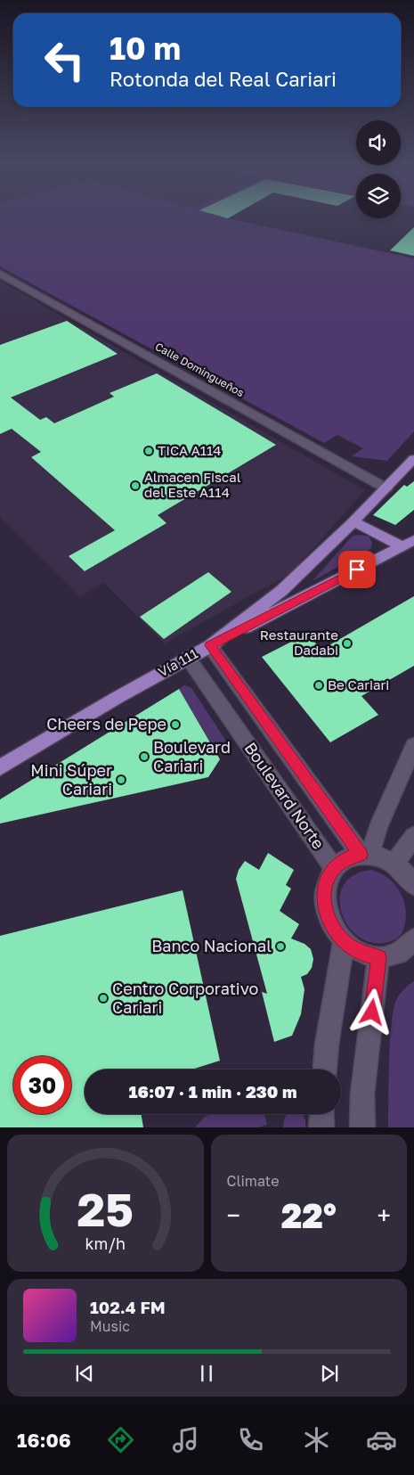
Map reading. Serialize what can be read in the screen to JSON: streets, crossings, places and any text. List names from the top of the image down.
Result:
{
  "streets": {
    "main road": ["Vía 111"],
    "street": ["Calle Domingueños", "Boulevard Norte"]
  },
  "crossings": [
    ["Calle Domingueños", "Vía 111"],
    ["Vía 111", "Boulevard Norte"]
  ],
  "places": [
    "TICA A114",
    "Almacen Fiscal del Este A114",
    "Restaurante Dadabi",
    "Be Cariari",
    "Cheers de Pepe",
    "Boulevard Cariari",
    "Mini Súper Cariari",
    "Banco Nacional",
    "Centro Corporativo Cariari"
  ],
  "page": {
    "turn": ["10 m", "Rotonda del Real Cariari"],
    "limit": "30",
    "trip": "16:07 · 1 min · 230 m",
    "tile": "Climate",
    "heat": ["−", "22°", "+"],
    "song": ["102.4 FM", "Music"],
    "tabs": "16:06",
    "gauge": ["25", "km/h"]
  }
}
